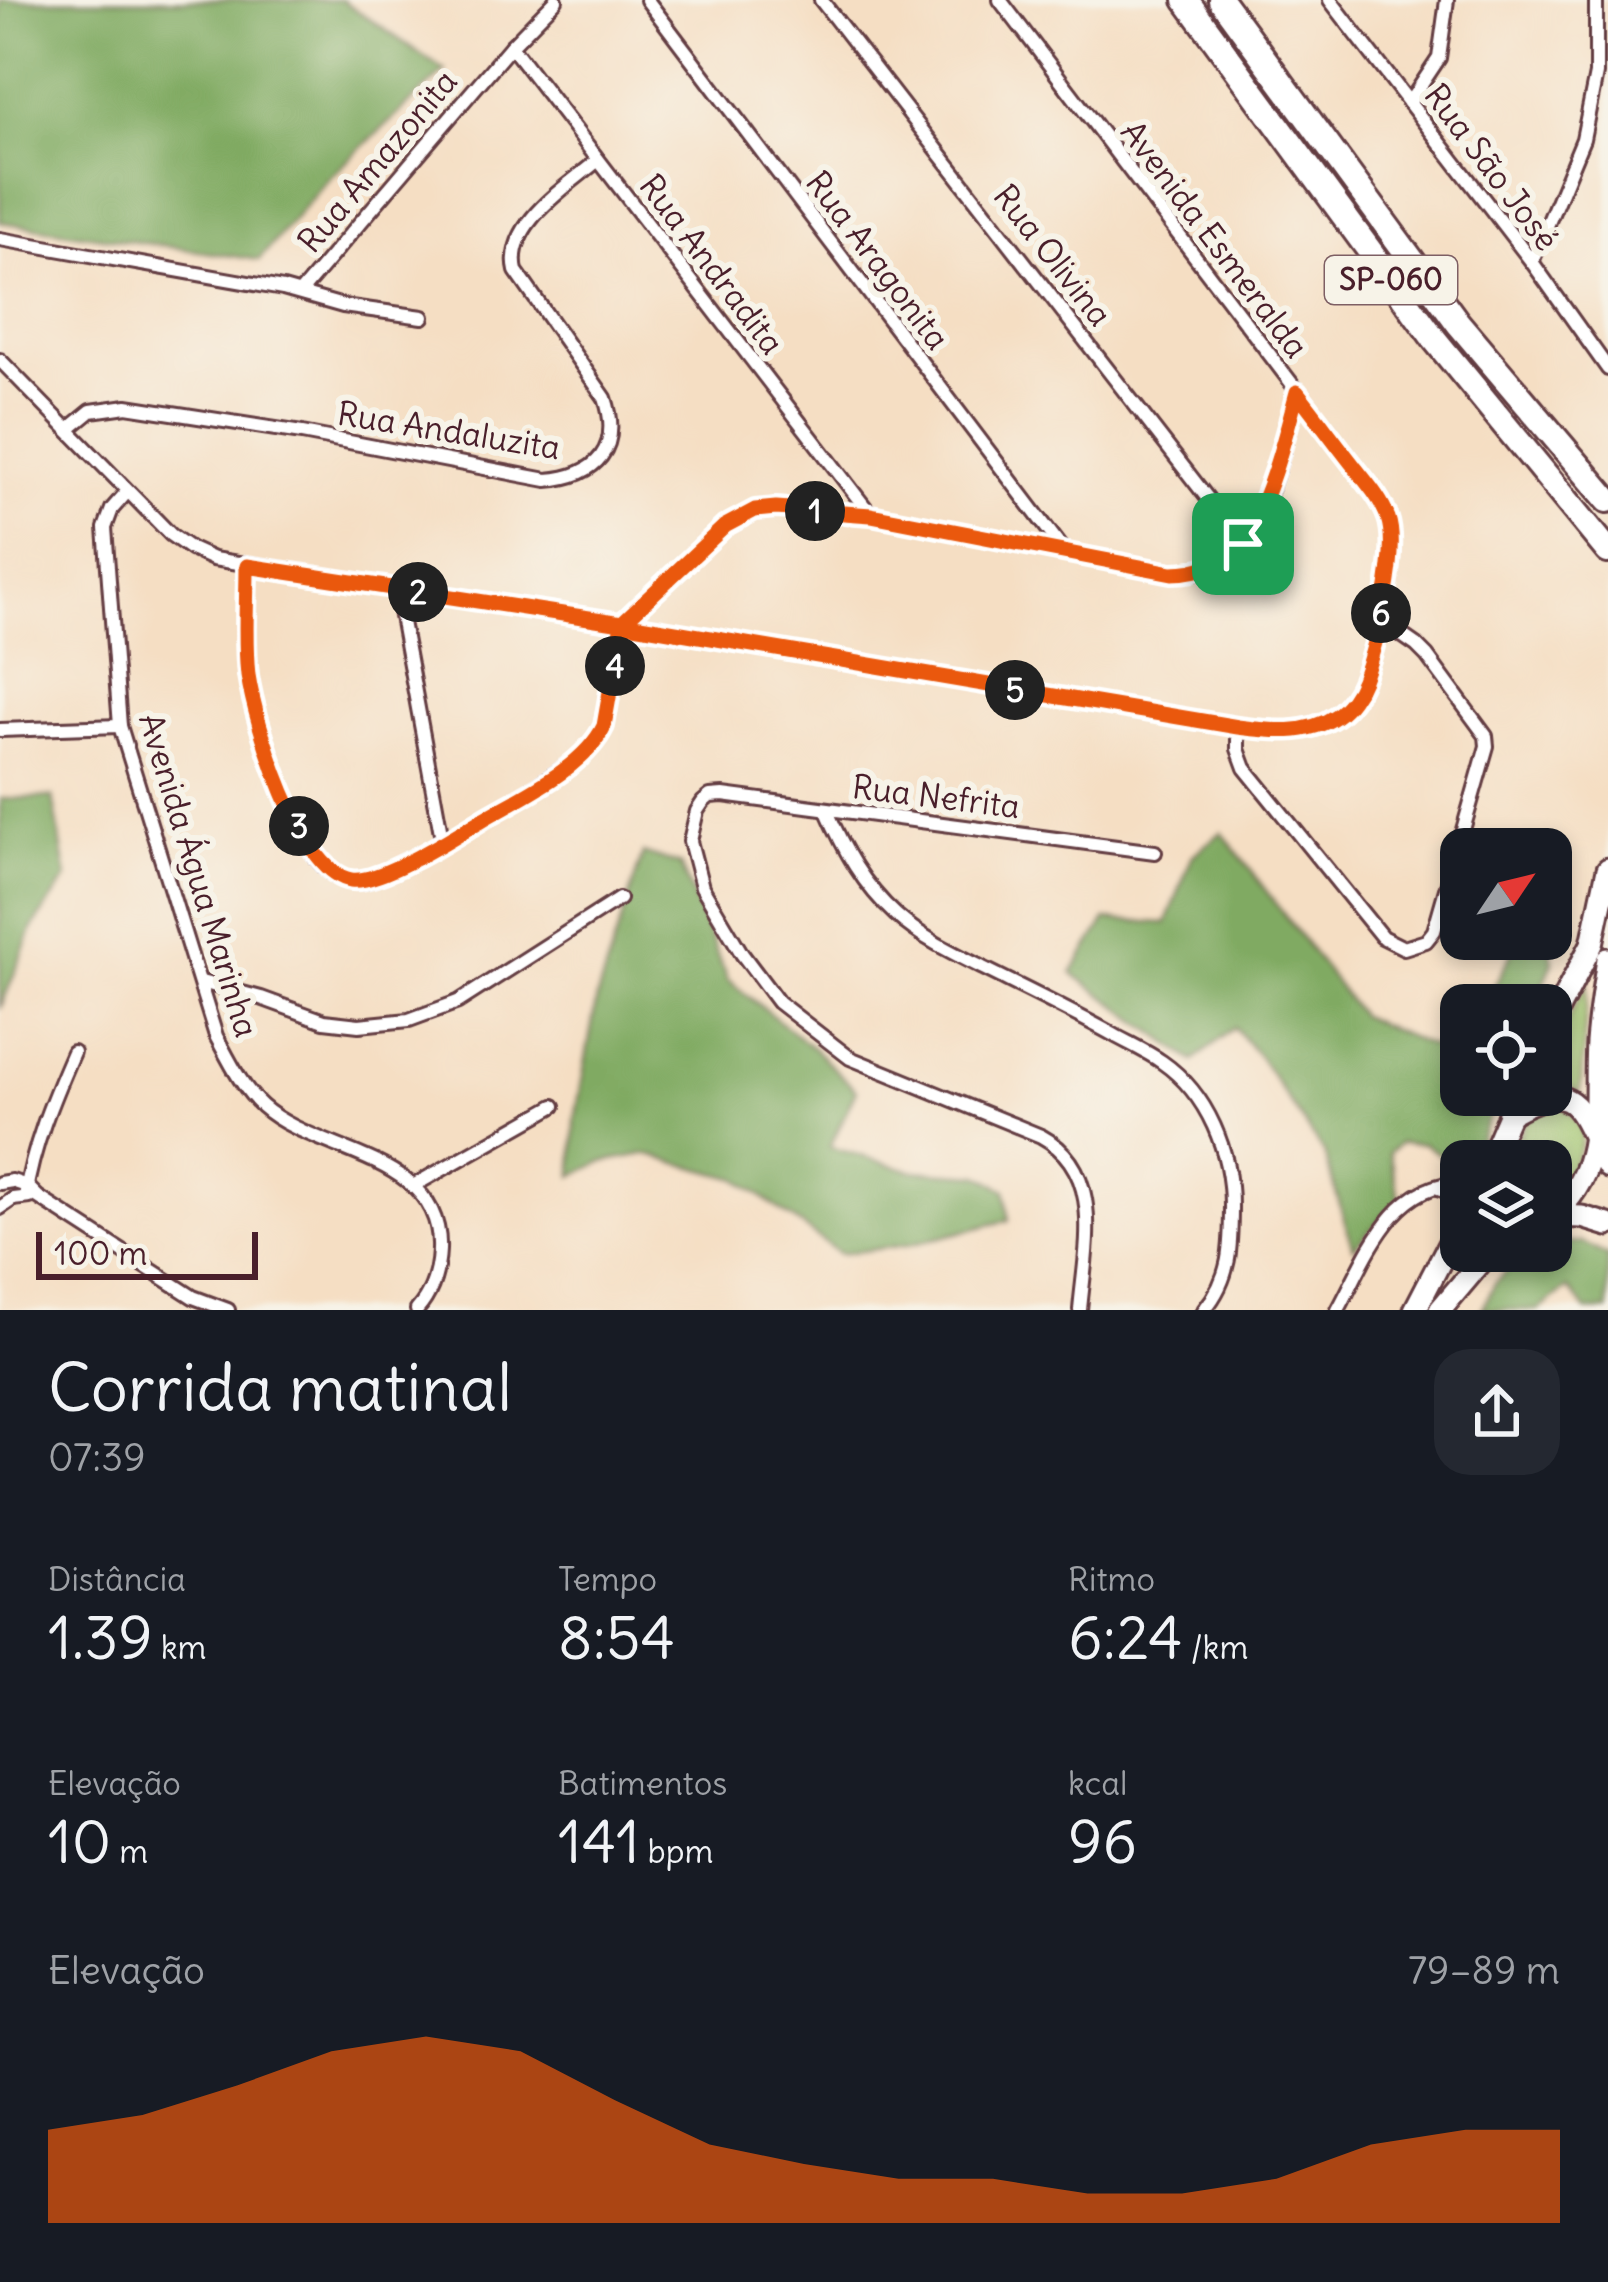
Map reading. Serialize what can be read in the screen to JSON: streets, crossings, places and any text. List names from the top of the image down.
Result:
{
  "streets": {
    "highway": ["SP-060"],
    "street": [
      "Rua Amazonita",
      "Rua São José",
      "Avenida Esmeralda",
      "Rua Olivina",
      "Rua Aragonita",
      "Rua Andradita",
      "Rua Andaluzita",
      "Rua Nefrita",
      "Avenida Água Marinha"
    ]
  },
  "crossings": [
    ["Rua Amazonita", "Rua Andradita"],
    ["Rua Andradita", "Rua Andaluzita"]
  ],
  "scale_bar": "100 m",
  "north": "top right",
  "page": {
    "pins": [
      "1",
      "2",
      "6",
      "4",
      "5",
      "3"
    ],
    "scale": "100 m",
    "heading": ["Corrida matinal", "07:39"],
    "stats": [
      ["Distância", "1.39 km"],
      ["Tempo", "8:54"],
      ["Ritmo", "6:24 /km"],
      ["Elevação", "10 m"],
      ["Batimentos", "141 bpm"],
      ["kcal", "96"]
    ],
    "chart": ["Elevação", "79–89 m"]
  }
}
